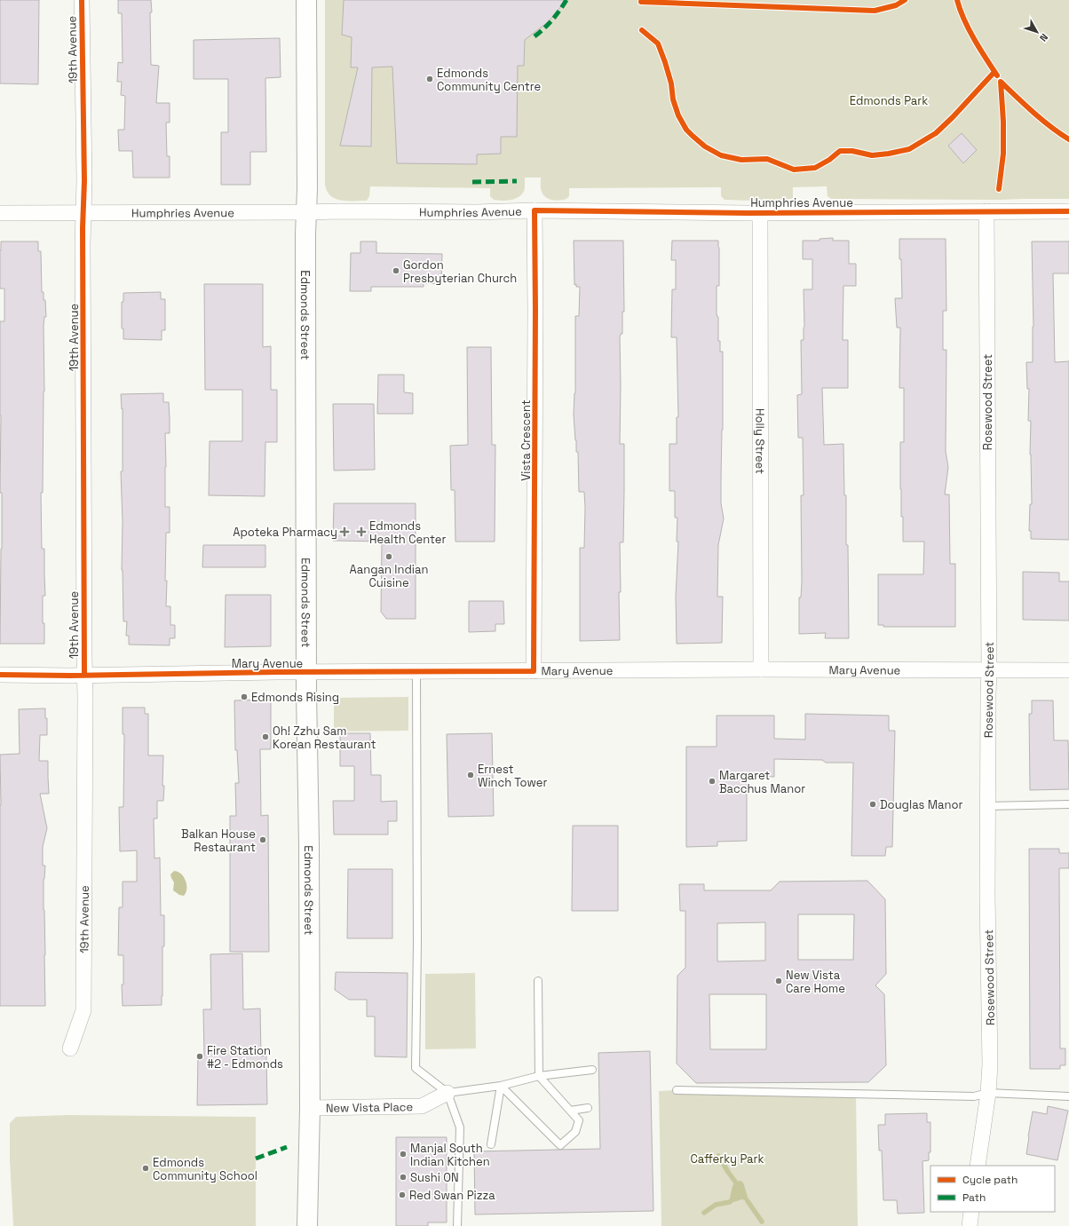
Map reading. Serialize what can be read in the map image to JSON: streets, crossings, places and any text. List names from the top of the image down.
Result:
{
  "streets": {
    "street": [
      "19th Avenue",
      "Humphries Avenue",
      "Edmonds Street",
      "Rosewood Street",
      "Vista Crescent",
      "Holly Street",
      "Mary Avenue",
      "New Vista Place"
    ]
  },
  "crossings": [
    ["19th Avenue", "Humphries Avenue"],
    ["19th Avenue", "Mary Avenue"],
    ["Humphries Avenue", "Edmonds Street"],
    ["Humphries Avenue", "Rosewood Street"],
    ["Humphries Avenue", "Vista Crescent"],
    ["Humphries Avenue", "Holly Street"],
    ["Edmonds Street", "Mary Avenue"],
    ["Edmonds Street", "New Vista Place"],
    ["Rosewood Street", "Mary Avenue"],
    ["Vista Crescent", "Mary Avenue"],
    ["Holly Street", "Mary Avenue"]
  ],
  "parks": ["Edmonds Park", "Cafferky Park"],
  "places": {
    "other": [
      "Edmonds Community Centre",
      "Gordon Presbyterian Church",
      "Aangan Indian Cuisine",
      "Edmonds Rising",
      "Oh! Zzhu Sam Korean Restaurant",
      "Ernest Winch Tower",
      "Margaret Bacchus Manor",
      "Douglas Manor",
      "Balkan House Restaurant",
      "New Vista Care Home",
      "Fire Station #2 - Edmonds",
      "Manjal South Indian Kitchen",
      "Edmonds Community School",
      "Sushi ON",
      "Red Swan Pizza"
    ],
    "health": ["Apoteka Pharmacy", "Edmonds Health Center"]
  },
  "legend": ["Cycle path", "Path"],
  "north": "bottom right"
}
